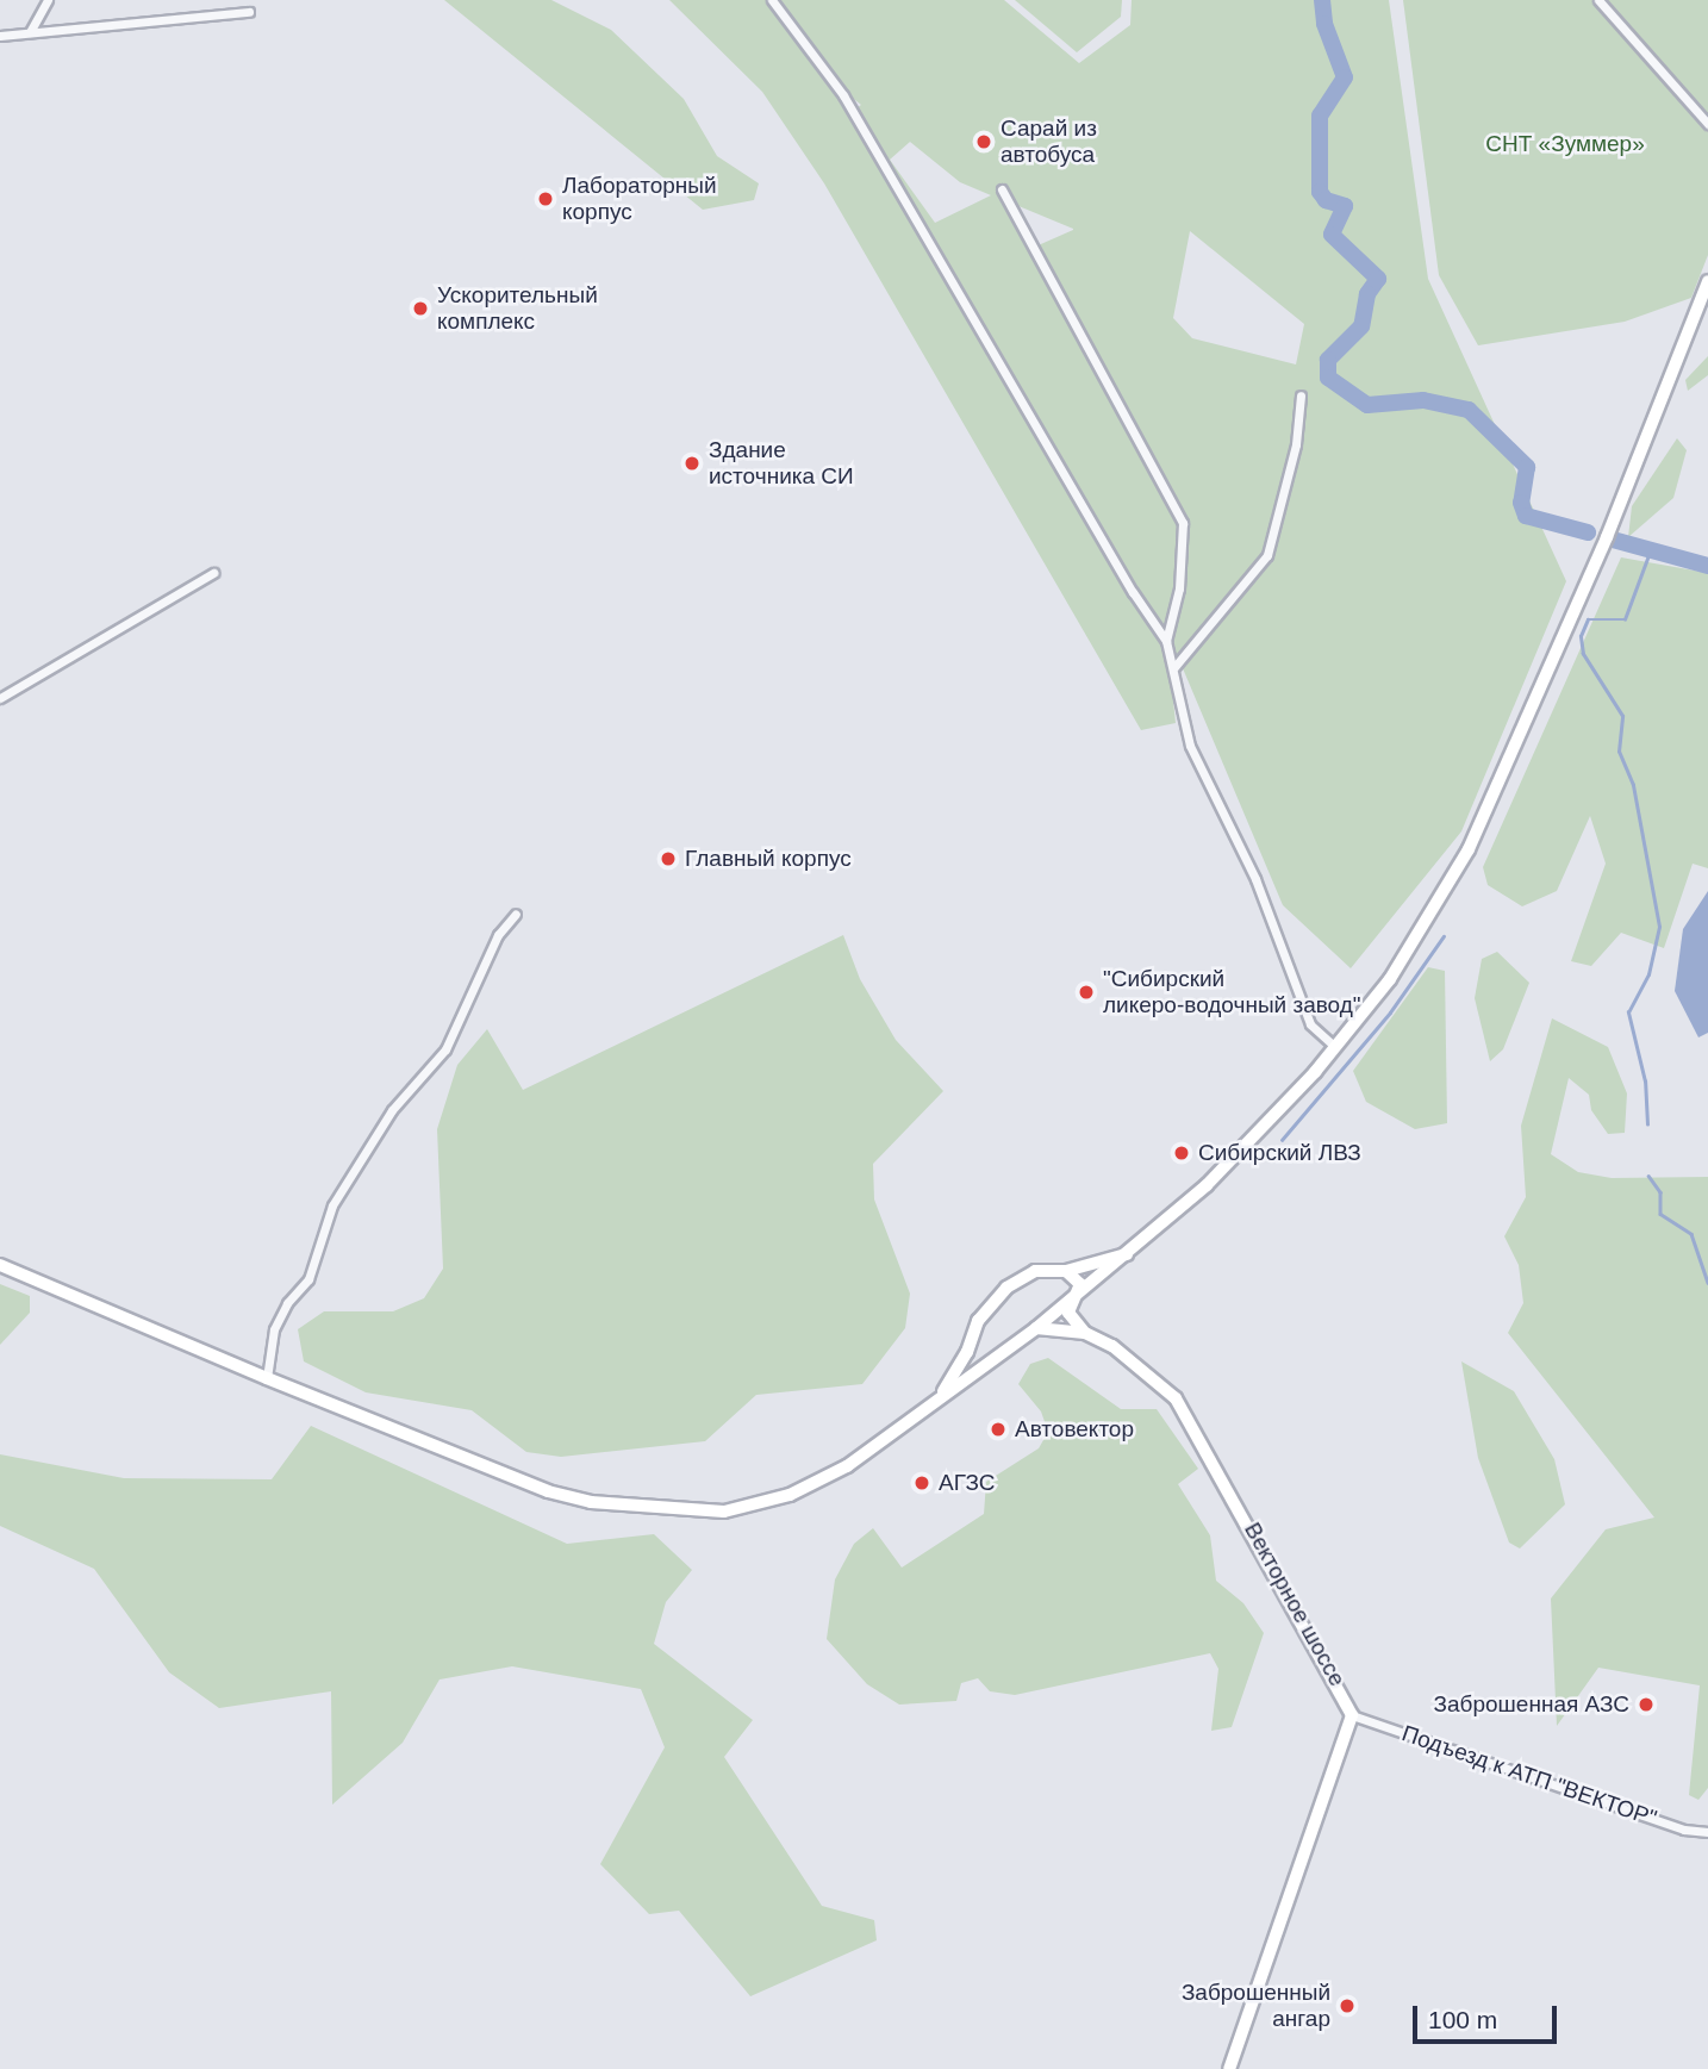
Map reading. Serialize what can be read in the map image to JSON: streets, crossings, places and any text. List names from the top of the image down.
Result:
{
  "streets": {
    "main road": ["Векторное шоссе"],
    "street": ["Подъезд к АТП \"ВЕКТОР\""]
  },
  "crossings": [
    ["Векторное шоссе", "Подъезд к АТП \"ВЕКТОР\""]
  ],
  "parks": ["СНТ «Зуммер»"],
  "places": [
    "Сарай из автобуса",
    "Лабораторный корпус",
    "Ускорительный комплекс",
    "Здание источника СИ",
    "Главный корпус",
    "\"Сибирский ликеро-водочный завод\"",
    "Сибирский ЛВЗ",
    "Автовектор",
    "АГЗС",
    "Заброшенная АЗС",
    "Заброшенный ангар"
  ],
  "scale_bar": "100 m"
}
